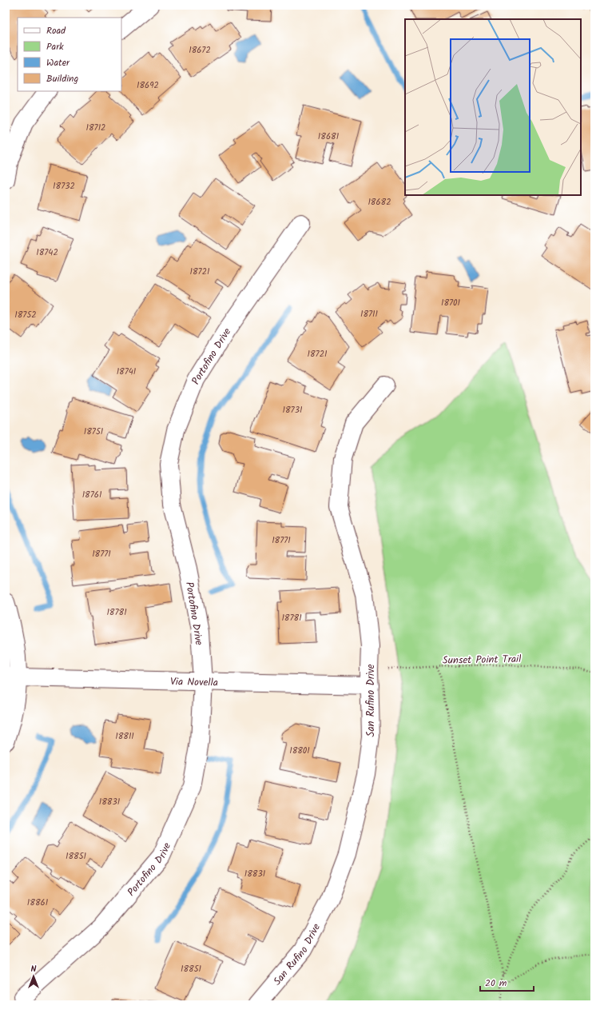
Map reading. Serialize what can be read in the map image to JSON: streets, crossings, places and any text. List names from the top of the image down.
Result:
{
  "streets": {
    "street": ["Portofino Drive", "Via Novella", "San Rufino Drive"],
    "path": ["Sunset Point Trail"]
  },
  "crossings": [
    ["Portofino Drive", "Via Novella"],
    ["Sunset Point Trail", "Via Novella"],
    ["Sunset Point Trail", "San Rufino Drive"],
    ["Via Novella", "San Rufino Drive"]
  ],
  "house_numbers": [
    "18672",
    "18692",
    "18712",
    "18681",
    "18732",
    "18682",
    "18742",
    "18721",
    "18701",
    "18711",
    "18752",
    "18721",
    "18741",
    "18731",
    "18751",
    "18761",
    "18771",
    "18771",
    "18781",
    "18781",
    "18811",
    "18801",
    "18831",
    "18851",
    "18831",
    "18861",
    "18851"
  ],
  "legend": [
    "Road",
    "Park",
    "Water",
    "Building"
  ],
  "scale_bar": "20 m",
  "north": "top"
}
